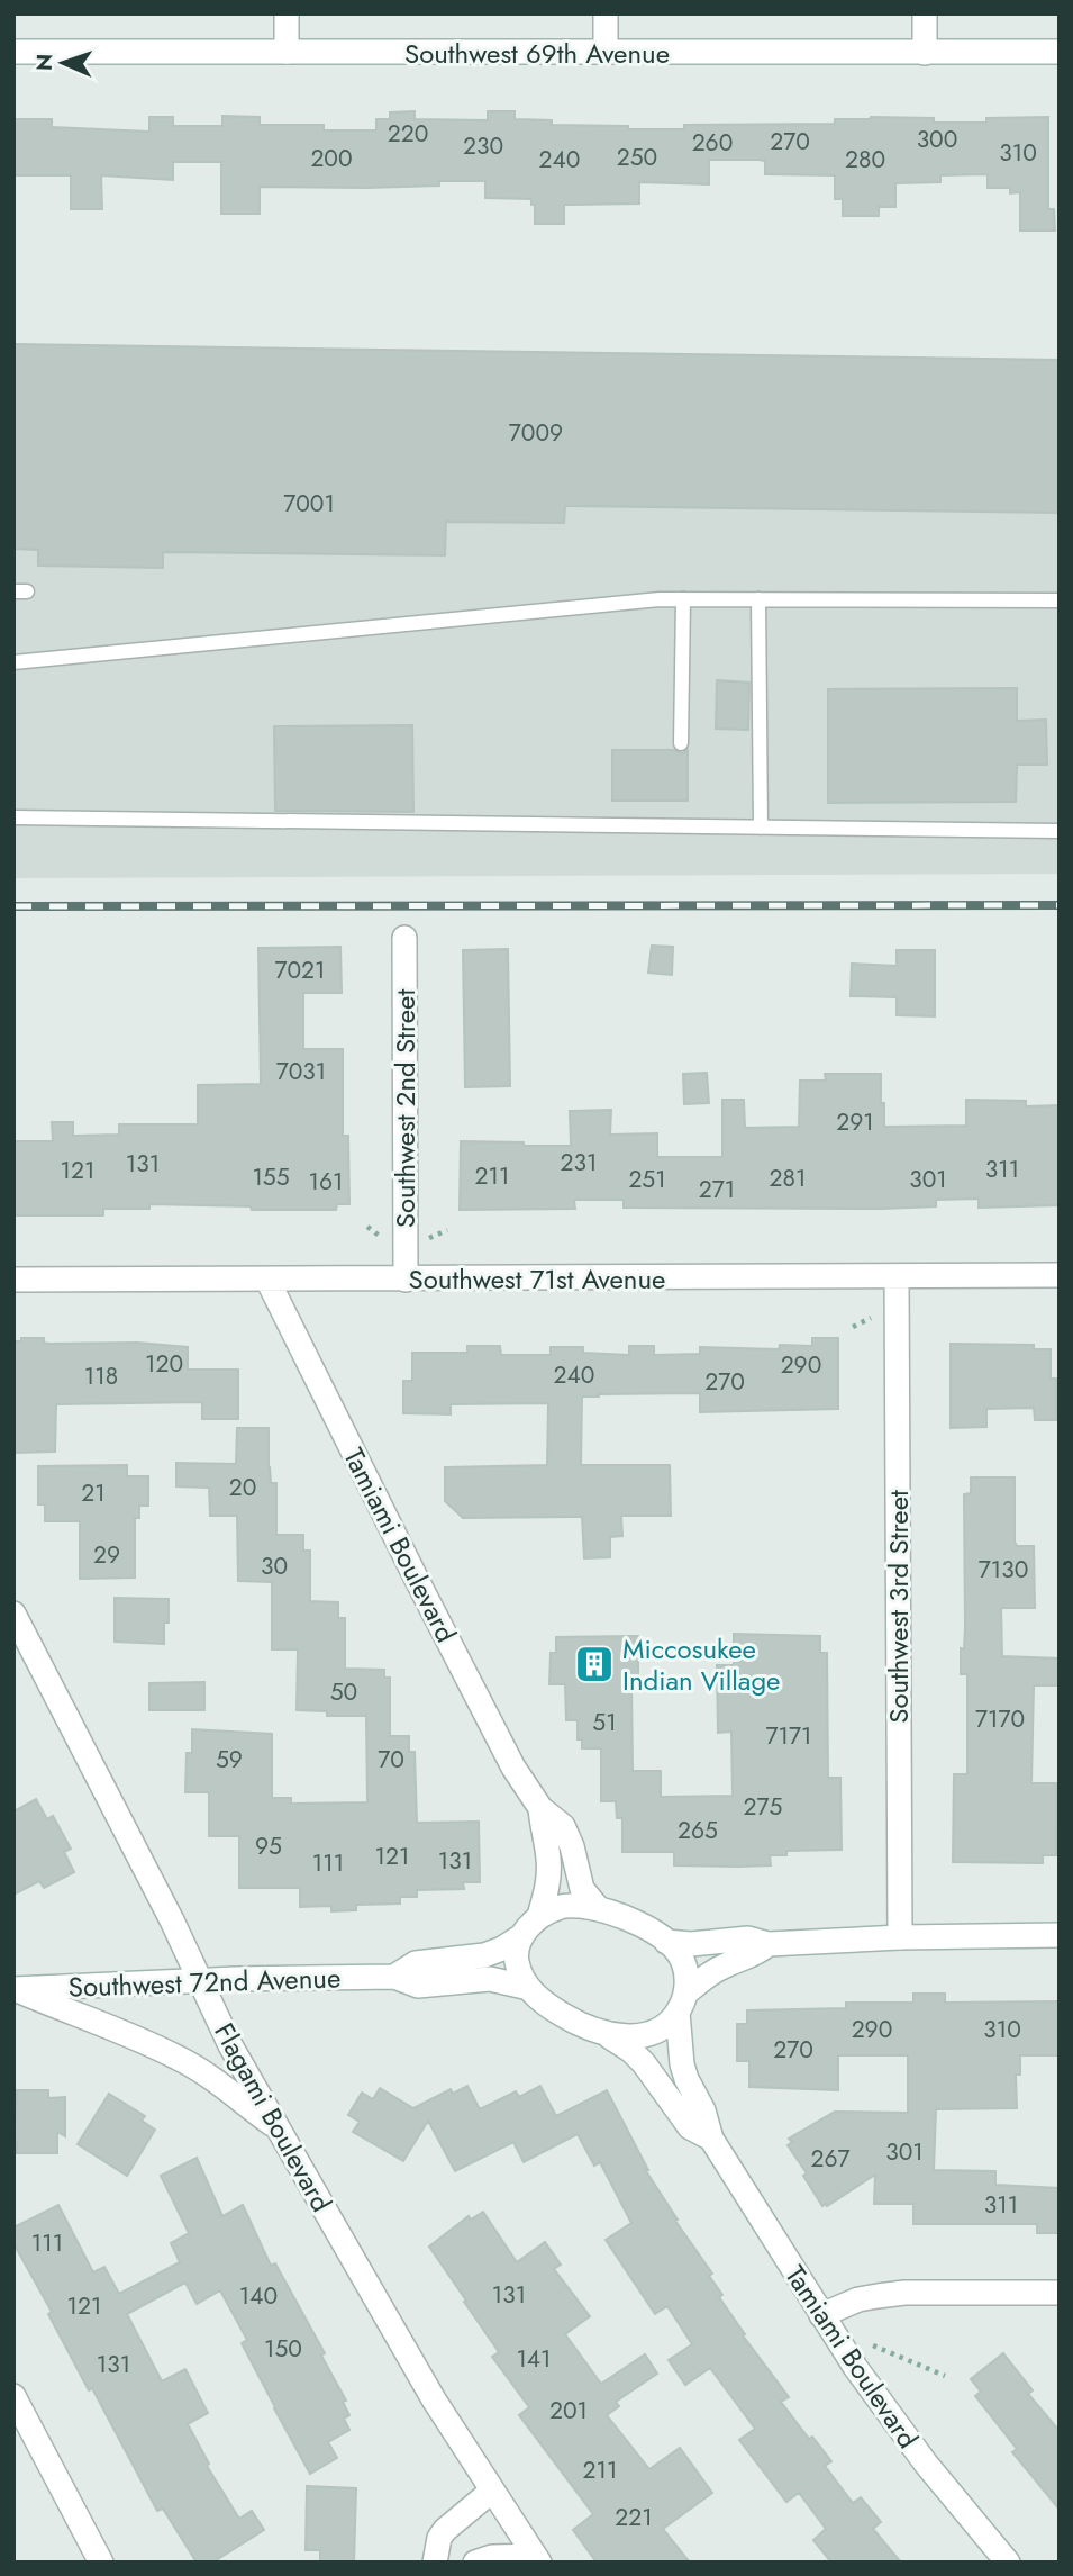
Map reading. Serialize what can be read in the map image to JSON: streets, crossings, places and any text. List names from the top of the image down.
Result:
{
  "streets": {
    "street": [
      "Southwest 69th Avenue",
      "Southwest 2nd Street",
      "Southwest 71st Avenue",
      "Tamiami Boulevard",
      "Southwest 3rd Street",
      "Southwest 72nd Avenue",
      "Flagami Boulevard"
    ]
  },
  "crossings": [
    ["Southwest 2nd Street", "Southwest 71st Avenue"],
    ["Southwest 71st Avenue", "Tamiami Boulevard"],
    ["Southwest 71st Avenue", "Southwest 3rd Street"],
    ["Tamiami Boulevard", "Southwest 72nd Avenue"],
    ["Southwest 72nd Avenue", "Flagami Boulevard"]
  ],
  "places": {
    "building": ["Miccosukee Indian Village"]
  },
  "house_numbers": [
    "220",
    "300",
    "270",
    "260",
    "230",
    "310",
    "250",
    "200",
    "240",
    "280",
    "7009",
    "7001",
    "7021",
    "7031",
    "291",
    "231",
    "131",
    "311",
    "121",
    "211",
    "155",
    "281",
    "251",
    "301",
    "161",
    "271",
    "120",
    "290",
    "240",
    "118",
    "270",
    "20",
    "21",
    "29",
    "30",
    "7130",
    "50",
    "7170",
    "51",
    "7171",
    "59",
    "70",
    "275",
    "265",
    "95",
    "121",
    "131",
    "111",
    "290",
    "310",
    "270",
    "301",
    "267",
    "311",
    "111",
    "131",
    "140",
    "121",
    "150",
    "141",
    "131",
    "201",
    "211",
    "221"
  ],
  "north": "left"
}
